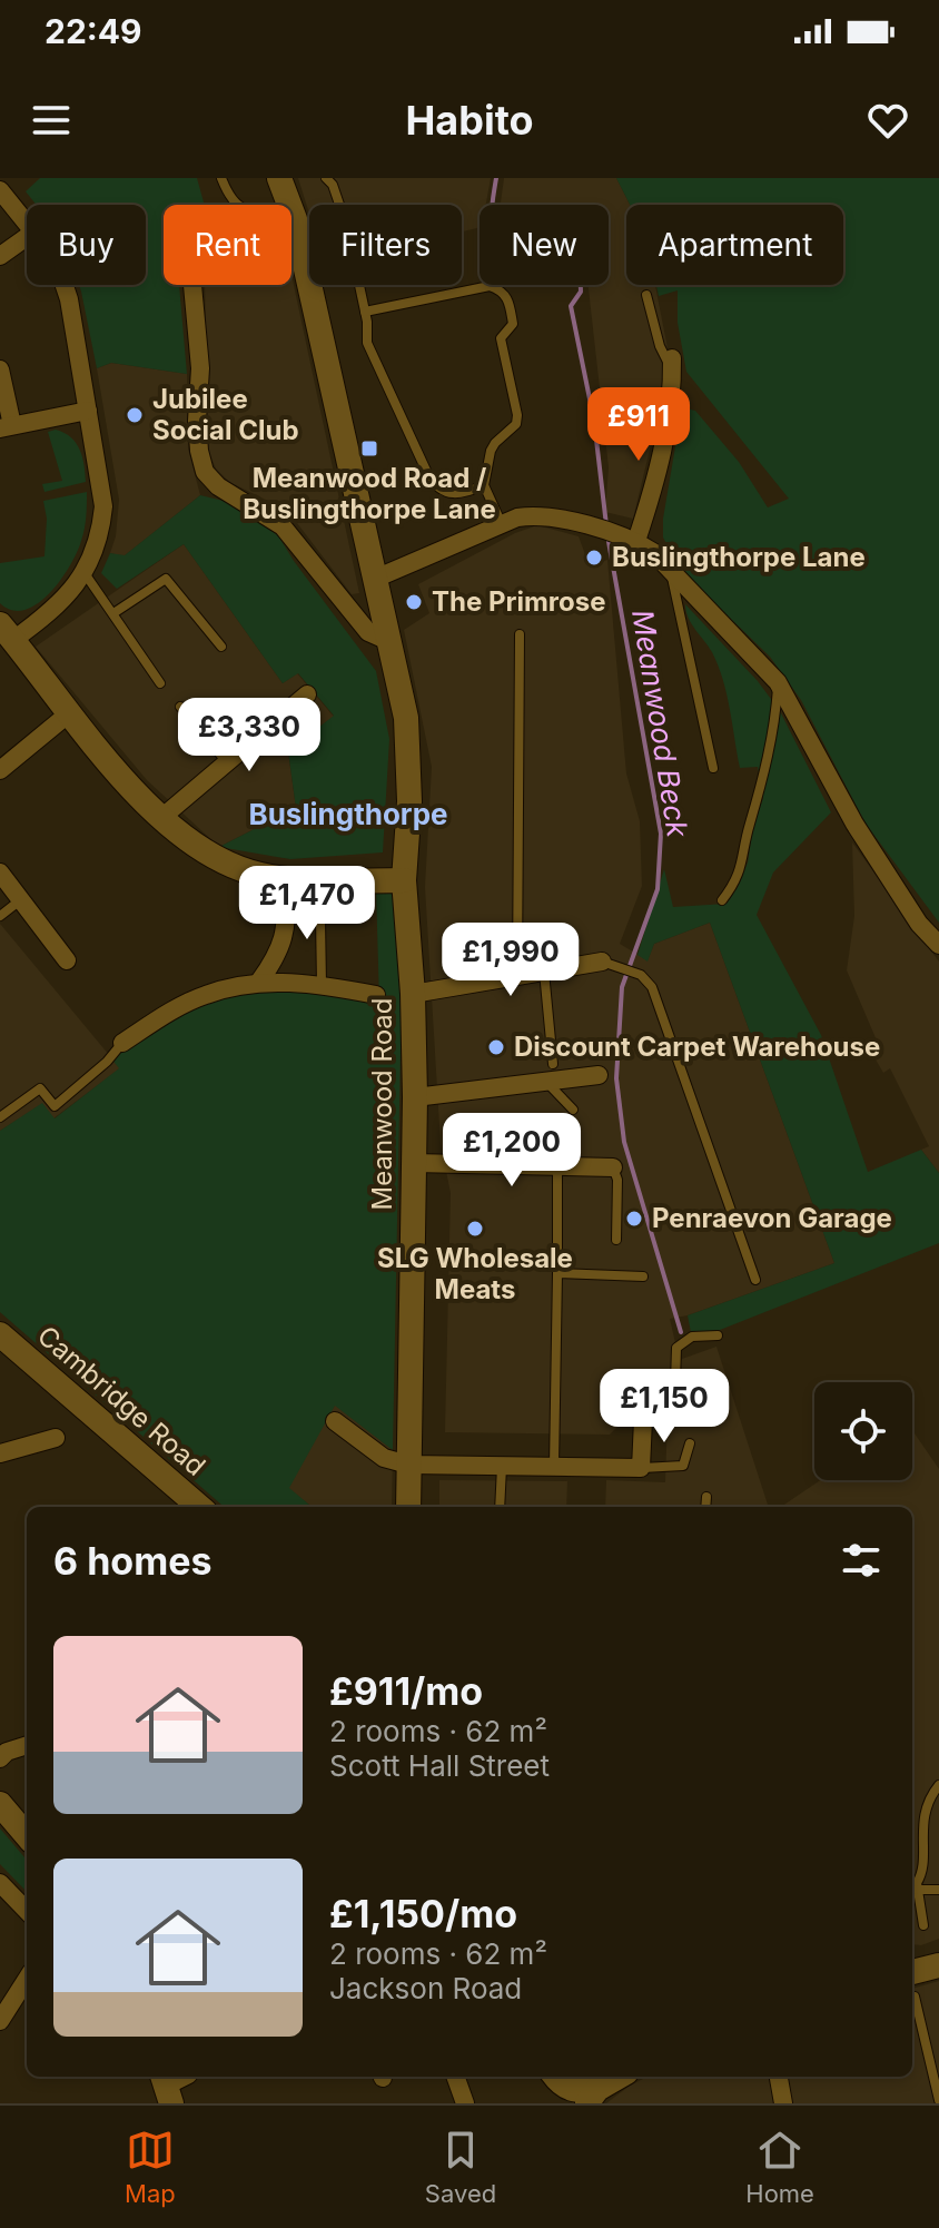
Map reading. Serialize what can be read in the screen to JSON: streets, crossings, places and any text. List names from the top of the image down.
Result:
{
  "streets": {
    "street": ["Meanwood Road", "Cambridge Road"]
  },
  "districts": ["Buslingthorpe"],
  "water": ["Meanwood Beck"],
  "places": {
    "other": [
      "Jubilee Social Club",
      "Buslingthorpe Lane",
      "The Primrose",
      "Discount Carpet Warehouse",
      "Penraevon Garage",
      "SLG Wholesale Meats"
    ],
    "transit": ["Meanwood Road / Buslingthorpe Lane"]
  },
  "page": {
    "status": "22:49",
    "header": "Habito",
    "chip": [
      "Buy",
      "Rent",
      "Filters",
      "New",
      "Apartment"
    ],
    "price": [
      "£911",
      "£3,330",
      "£1,470",
      "£1,990",
      "£1,200",
      "£1,150"
    ],
    "heading": "6 homes",
    "list": [
      {
        "name": "£911/mo",
        "note": "2 rooms · 62 m² · Scott Hall Street"
      },
      {
        "name": "£1,150/mo",
        "note": "2 rooms · 62 m² · Jackson Road"
      }
    ],
    "tabs": ["Map", "Saved", "Home"]
  }
}
